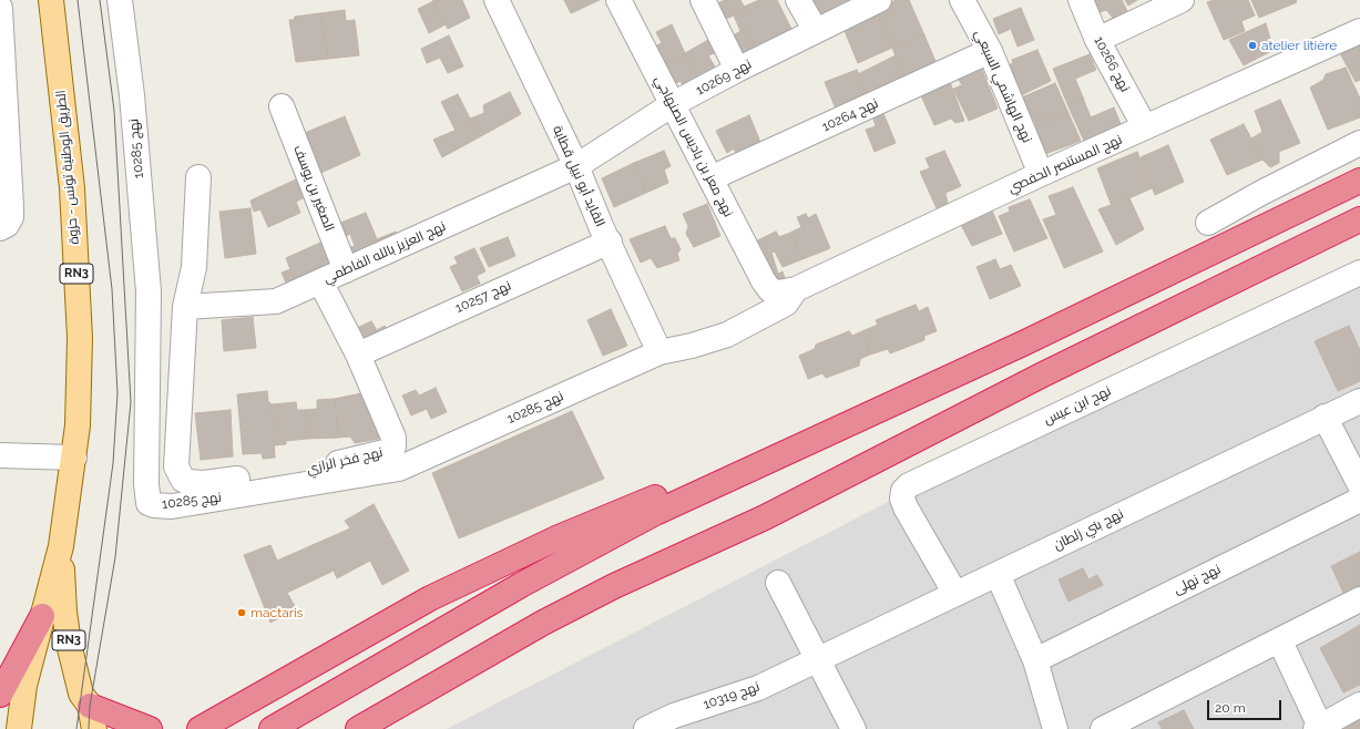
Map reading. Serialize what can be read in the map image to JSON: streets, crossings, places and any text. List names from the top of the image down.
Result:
{
  "streets": {
    "main road": ["الطريق الوطنية تونس - حزوة", "RN3"],
    "street": [
      "نهج 10266",
      "نهج 10269",
      "نهج الهاشمي السبعي",
      "نهج 10264",
      "نهج معز بن باديس الصنهاجي",
      "نهج 10285",
      "نهج المستنصر الحفصي",
      "القايد أبو نبيل قطابة",
      "الصغير بن يوسف",
      "نهج العزيز بالله الفاطمي",
      "نهج 10257",
      "نهج ابن عيس",
      "نهج فخر الرازي",
      "نهج بني زلطان",
      "نهج نهلى",
      "نهج 10319"
    ]
  },
  "crossings": [
    ["نهج 10266", "نهج المستنصر الحفصي"],
    ["نهج 10269", "نهج معز بن باديس الصنهاجي"],
    ["نهج 10269", "القايد أبو نبيل قطابة"],
    ["نهج 10269", "نهج العزيز بالله الفاطمي"],
    ["نهج الهاشمي السبعي", "نهج 10264"],
    ["نهج الهاشمي السبعي", "نهج المستنصر الحفصي"],
    ["نهج 10264", "نهج معز بن باديس الصنهاجي"],
    ["نهج معز بن باديس الصنهاجي", "نهج المستنصر الحفصي"],
    ["نهج 10285", "القايد أبو نبيل قطابة"],
    ["القايد أبو نبيل قطابة", "نهج العزيز بالله الفاطمي"],
    ["القايد أبو نبيل قطابة", "نهج 10257"],
    ["الصغير بن يوسف", "نهج العزيز بالله الفاطمي"],
    ["نهج العزيز بالله الفاطمي", "نهج فخر الرازي"],
    ["نهج 10257", "نهج فخر الرازي"],
    ["نهج ابن عيس", "نهج بني زلطان"],
    ["نهج بني زلطان", "نهج 10319"]
  ],
  "places": ["atelier litière", "mactaris"],
  "scale_bar": "20 m"
}
